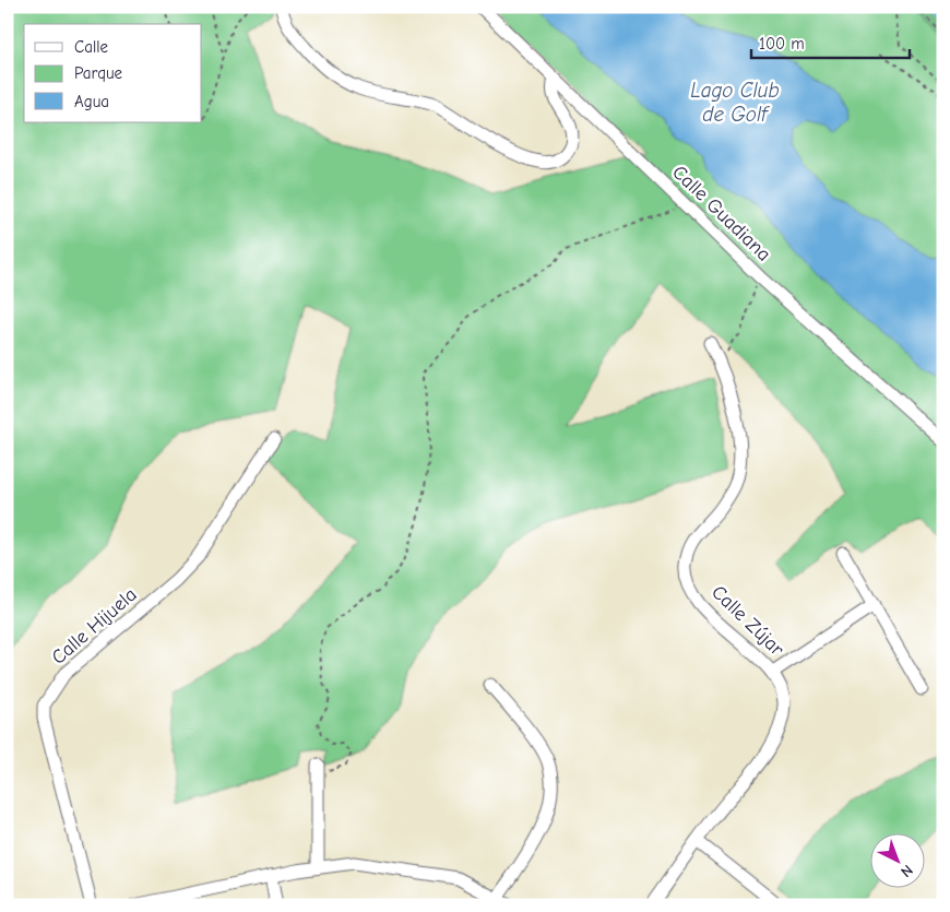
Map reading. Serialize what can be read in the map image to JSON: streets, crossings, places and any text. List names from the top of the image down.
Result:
{
  "streets": {
    "street": ["Calle Guadiana", "Calle Zújar", "Calle Hijuela"]
  },
  "water": ["Lago Club de Golf"],
  "legend": ["Calle", "Parque", "Agua"],
  "scale_bar": "100 m",
  "north": "bottom right"
}
